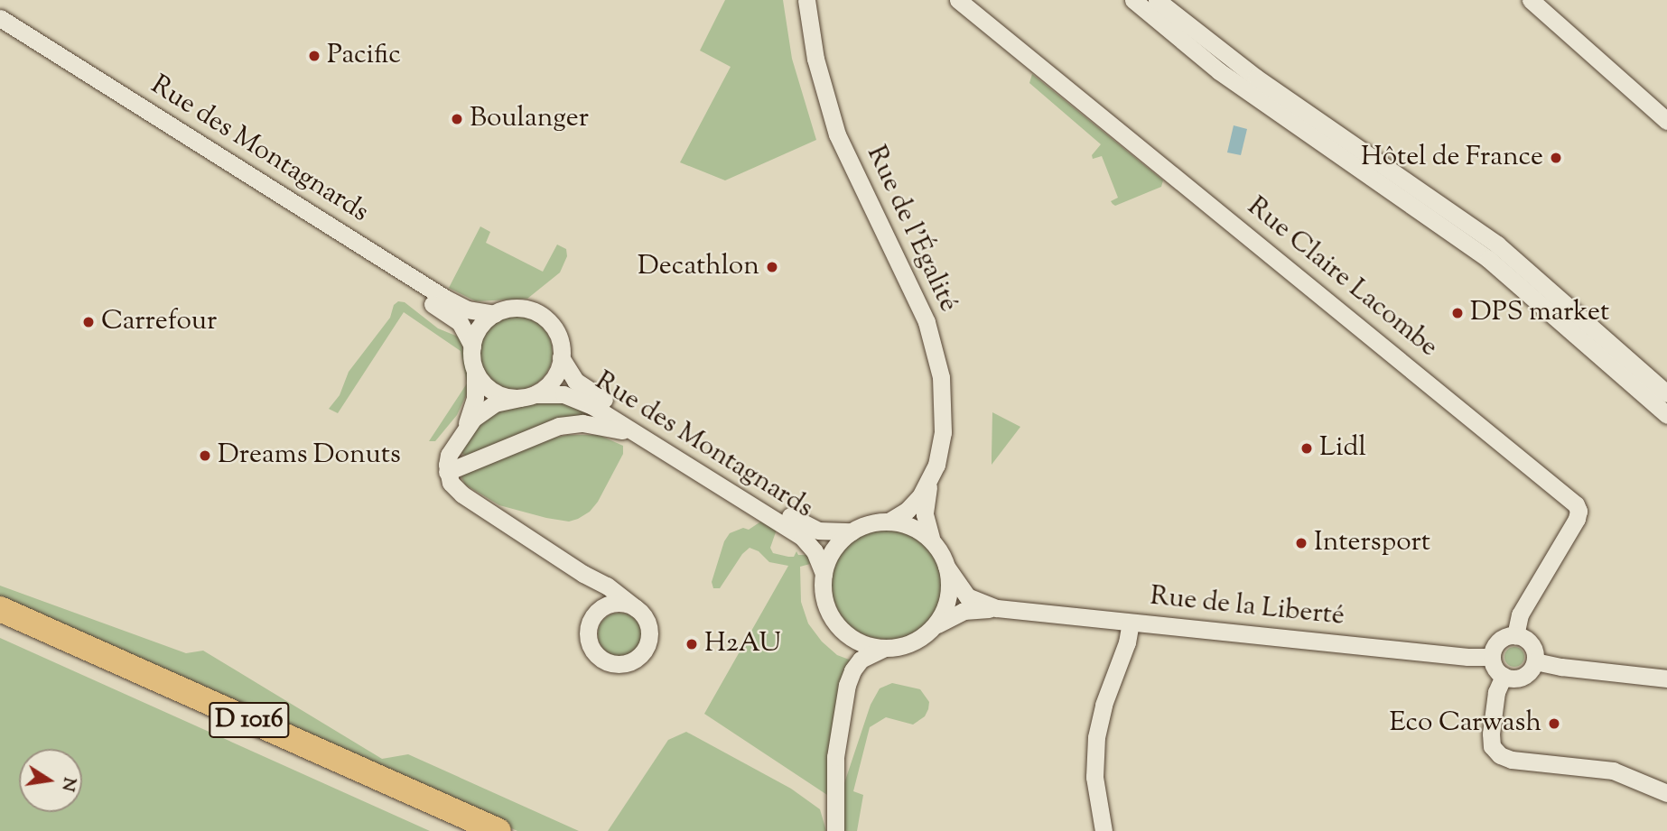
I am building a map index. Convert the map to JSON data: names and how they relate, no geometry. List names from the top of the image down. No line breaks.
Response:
{"streets":{"highway":["D 1016"],"street":["Rue des Montagnards","Rue de l'Égalité","Rue Claire Lacombe","Rue de la Liberté"]},"crossings":[["Rue des Montagnards","Rue de l'Égalité"],["Rue des Montagnards","Rue de la Liberté"],["Rue de l'Égalité","Rue de la Liberté"],["Rue Claire Lacombe","Rue de la Liberté"]],"places":["Pacific","Boulanger","Hôtel de France","Decathlon","DPS market","Carrefour","Lidl","Dreams Donuts","Intersport","H2AU","Eco Carwash"],"north":"right"}
